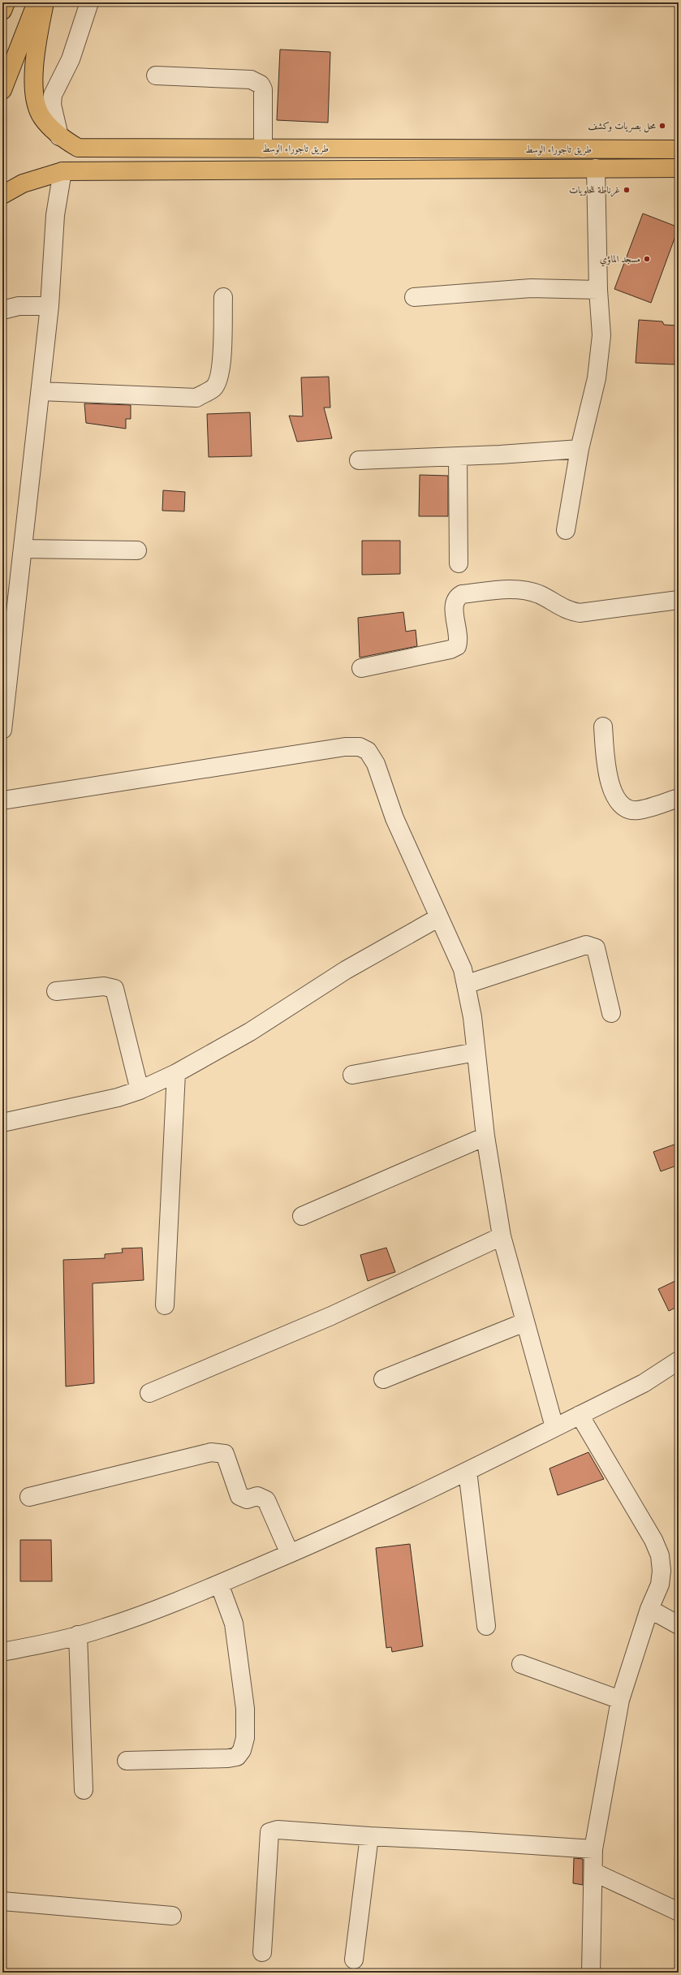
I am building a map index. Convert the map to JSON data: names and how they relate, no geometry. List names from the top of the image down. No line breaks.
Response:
{"streets":{"main road":["طريق تاجوراء الوسط"]},"places":["محل بصريات وكشف","غرناطة للحلويات","مسجد الماؤي"]}
